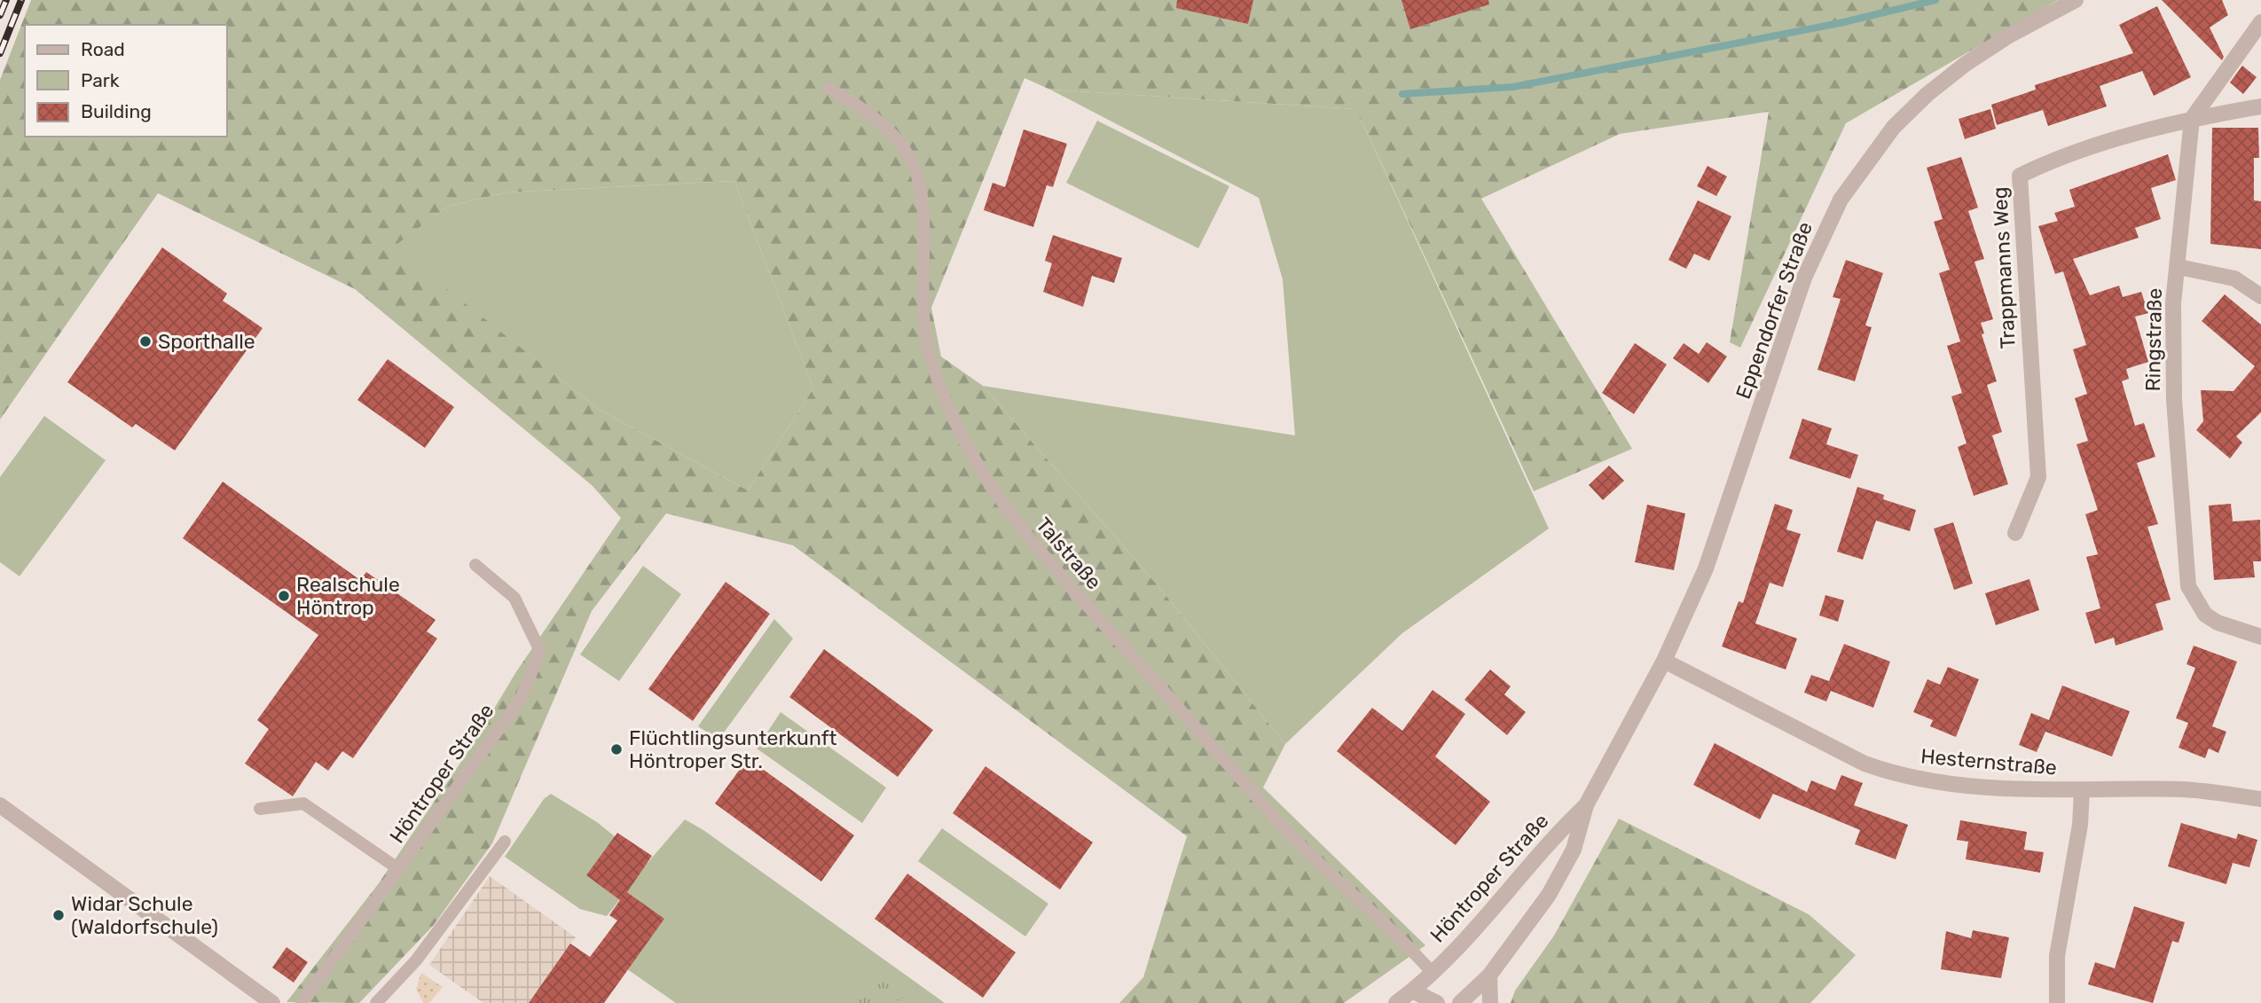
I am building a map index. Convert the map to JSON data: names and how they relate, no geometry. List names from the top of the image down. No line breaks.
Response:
{"streets":{"street":["Trappmanns Weg","Eppendorfer Straße","Ringstraße","Hesternstraße","Höntroper Straße"],"lane":["Talstraße"]},"crossings":[["Trappmanns Weg","Ringstraße"],["Eppendorfer Straße","Hesternstraße"],["Eppendorfer Straße","Höntroper Straße"],["Talstraße","Höntroper Straße"],["Hesternstraße","Höntroper Straße"]],"places":["Sporthalle","Realschule Höntrop","Flüchtlingsunterkunft Höntroper Str.","Widar Schule (Waldorfschule)"],"legend":["Road","Park","Building"]}
